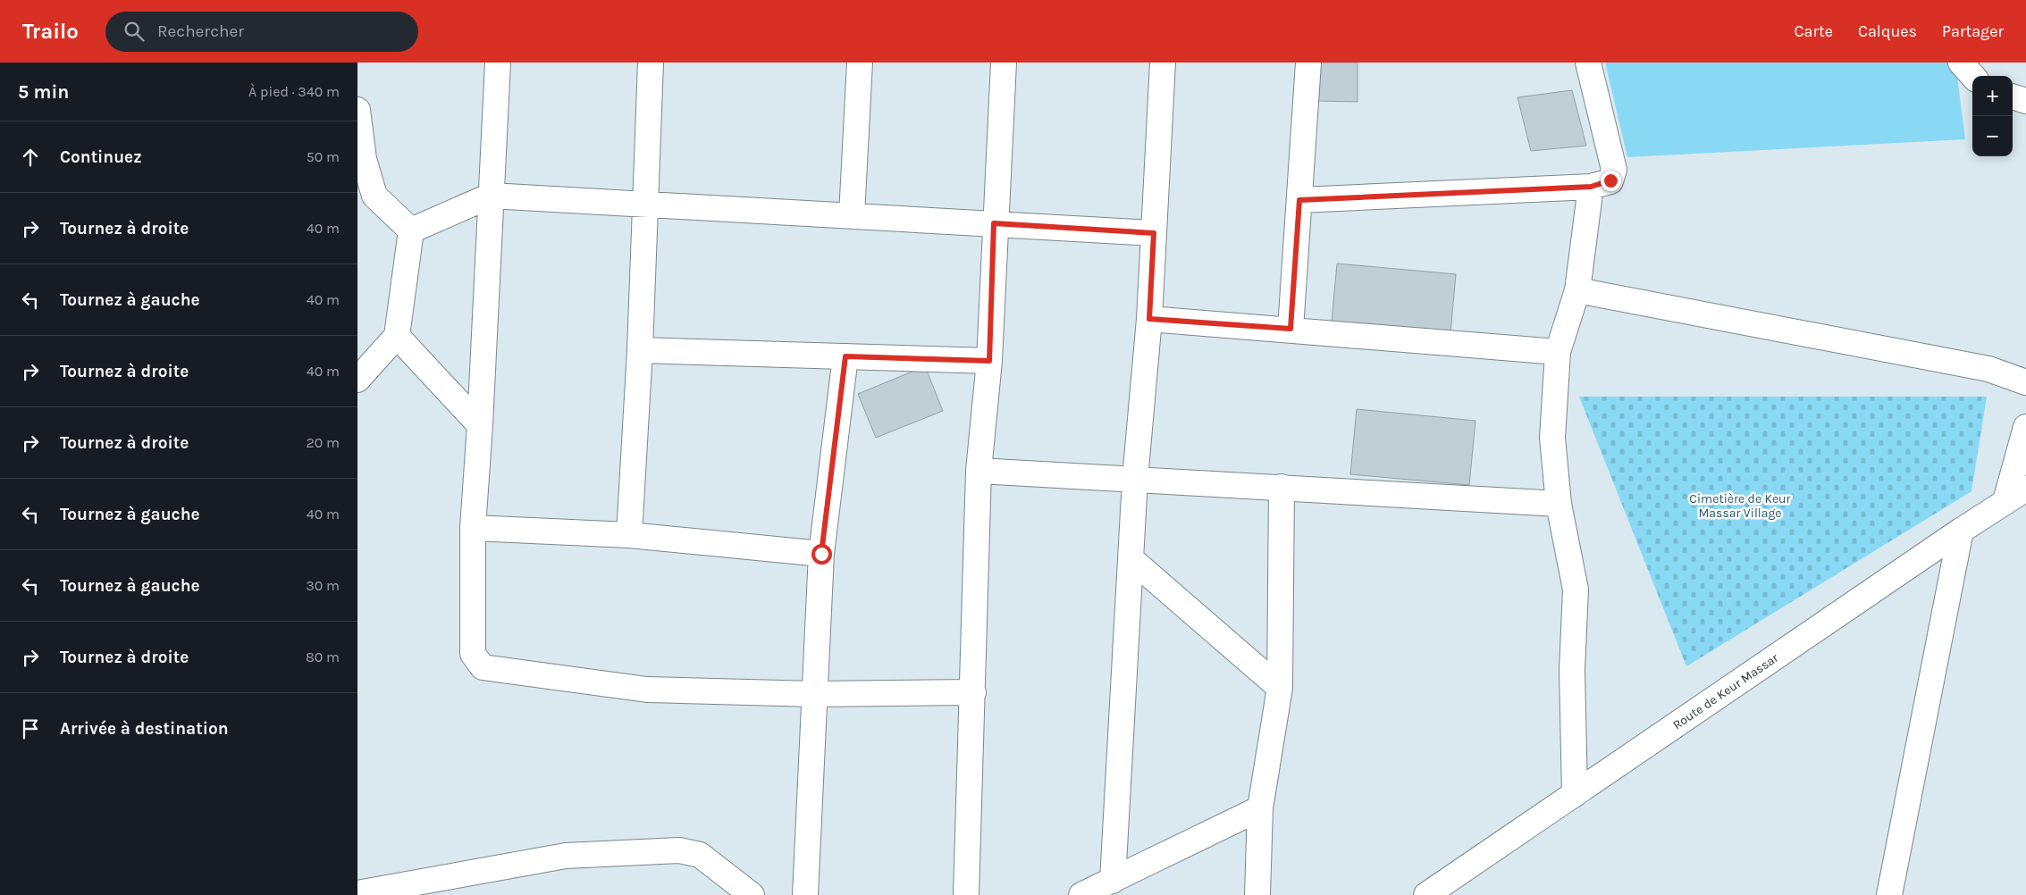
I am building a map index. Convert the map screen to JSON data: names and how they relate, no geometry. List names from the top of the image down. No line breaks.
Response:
{"streets":{"street":["Route de Keur Massar"]},"parks":["Cimetière de Keur Massar Village"],"page":{"header":"Trailo","search":"Rechercher","nav":["Carte","Calques","Partager"],"heading":["5 min","À pied · 340 m"],"map_buttons":["+","−"],"list":[["Continuez","50 m"],["Tournez à droite","40 m"],["Tournez à gauche","40 m"],["Tournez à droite","40 m"],["Tournez à droite","20 m"],["Tournez à gauche","40 m"],["Tournez à gauche","30 m"],["Tournez à droite","80 m"],"Arrivée à destination"]}}
